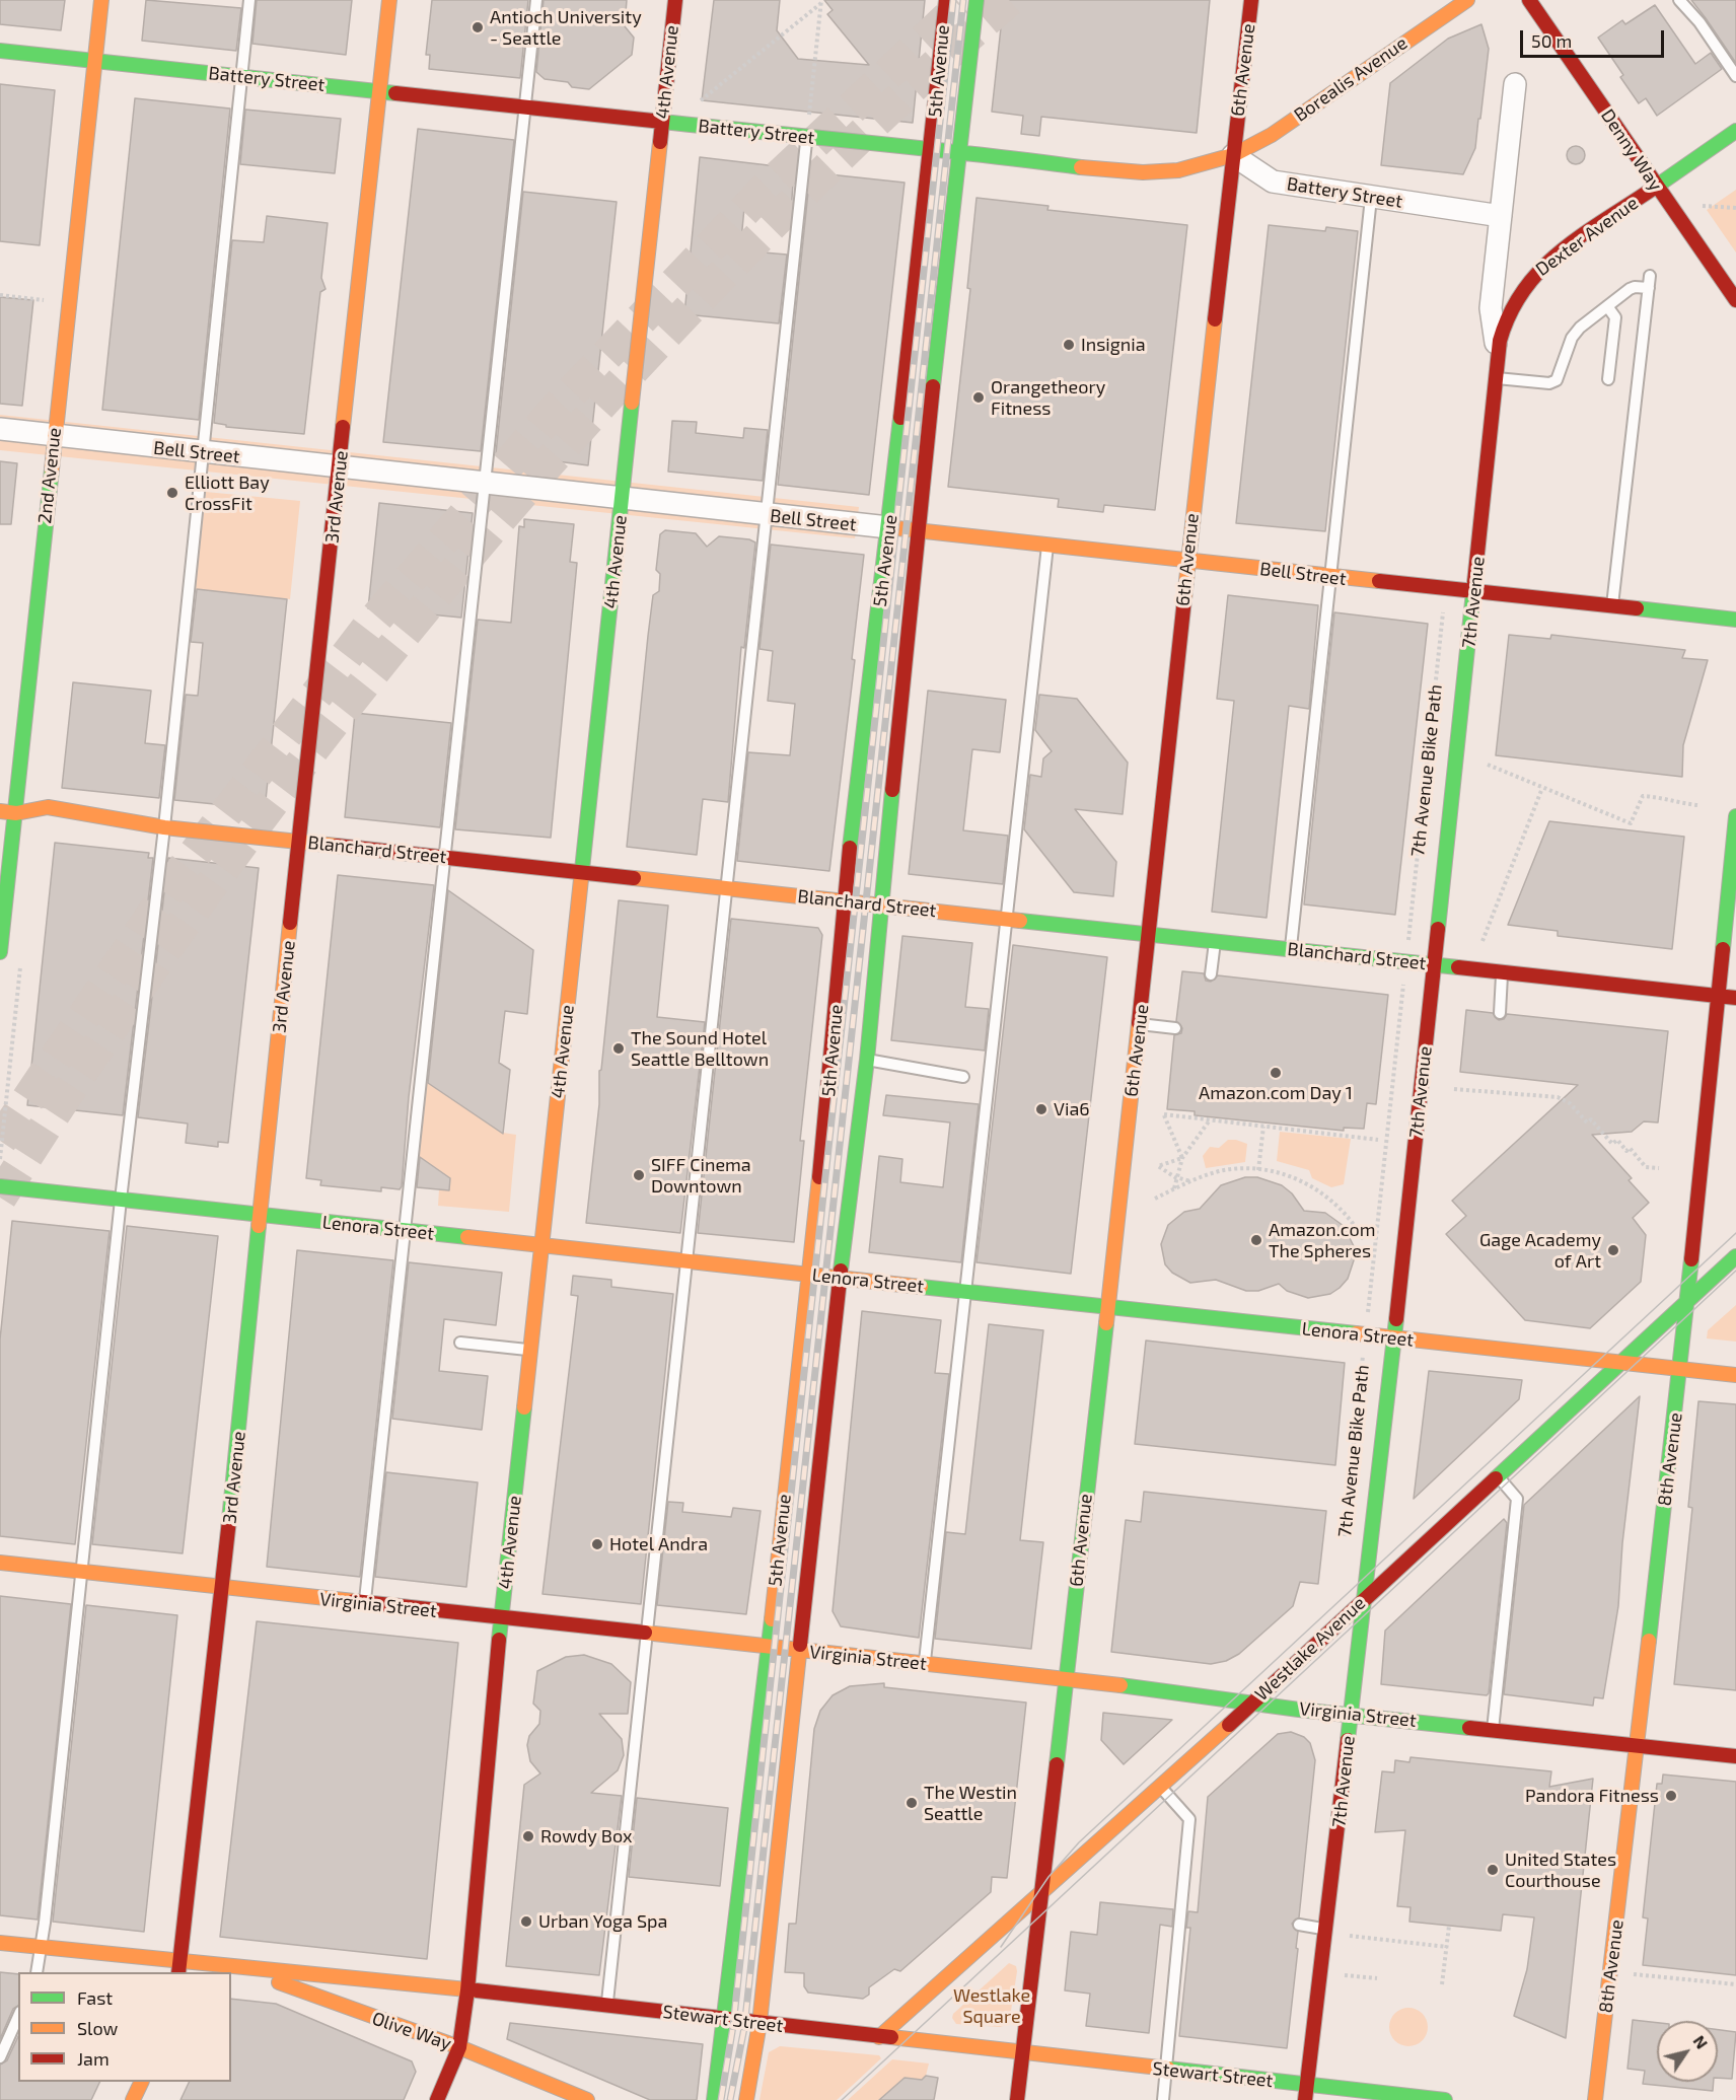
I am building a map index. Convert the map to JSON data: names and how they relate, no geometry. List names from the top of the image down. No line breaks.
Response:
{"streets":{"main road":["6th Avenue","5th Avenue","4th Avenue","Battery Street","Borealis Avenue","Denny Way","Dexter Avenue","Bell Street","2nd Avenue","3rd Avenue","7th Avenue","Blanchard Street","Lenora Street","8th Avenue","Virginia Street","Westlake Avenue","Stewart Street","Olive Way"],"path":["7th Avenue Bike Path"]},"crossings":[["6th Avenue","Battery Street"],["6th Avenue","Borealis Avenue"],["6th Avenue","Bell Street"],["6th Avenue","Blanchard Street"],["6th Avenue","Lenora Street"],["6th Avenue","Virginia Street"],["6th Avenue","Westlake Avenue"],["6th Avenue","Stewart Street"],["5th Avenue","Battery Street"],["5th Avenue","Bell Street"],["5th Avenue","Blanchard Street"],["5th Avenue","Lenora Street"],["5th Avenue","Virginia Street"],["5th Avenue","Stewart Street"],["4th Avenue","Battery Street"],["4th Avenue","Bell Street"],["4th Avenue","Blanchard Street"],["4th Avenue","Lenora Street"],["4th Avenue","Virginia Street"],["4th Avenue","Stewart Street"],["4th Avenue","Olive Way"],["Battery Street","Borealis Avenue"],["Battery Street","2nd Avenue"],["Battery Street","3rd Avenue"],["Battery Street","7th Avenue"],["Denny Way","Dexter Avenue"],["Dexter Avenue","7th Avenue"],["Bell Street","2nd Avenue"],["Bell Street","3rd Avenue"],["Bell Street","7th Avenue"],["2nd Avenue","Blanchard Street"],["3rd Avenue","Blanchard Street"],["3rd Avenue","Lenora Street"],["3rd Avenue","Virginia Street"],["3rd Avenue","Stewart Street"],["7th Avenue","Blanchard Street"],["7th Avenue","Lenora Street"],["7th Avenue","Virginia Street"],["7th Avenue","Westlake Avenue"],["7th Avenue","Stewart Street"],["Blanchard Street","8th Avenue"],["Lenora Street","8th Avenue"],["Lenora Street","Westlake Avenue"],["8th Avenue","Virginia Street"],["8th Avenue","Westlake Avenue"],["Virginia Street","Westlake Avenue"],["Westlake Avenue","Stewart Street"],["Stewart Street","Olive Way"]],"parks":["Westlake Square"],"places":["Antioch University - Seattle","Insignia","Orangetheory Fitness","Elliott Bay CrossFit","The Sound Hotel Seattle Belltown","Amazon.com Day 1","Via6","SIFF Cinema Downtown","Amazon.com The Spheres","Gage Academy of Art","Hotel Andra","Pandora Fitness","The Westin Seattle","Rowdy Box","United States Courthouse","Urban Yoga Spa"],"legend":["Fast","Slow","Jam"],"scale_bar":"50 m","north":"top right"}
